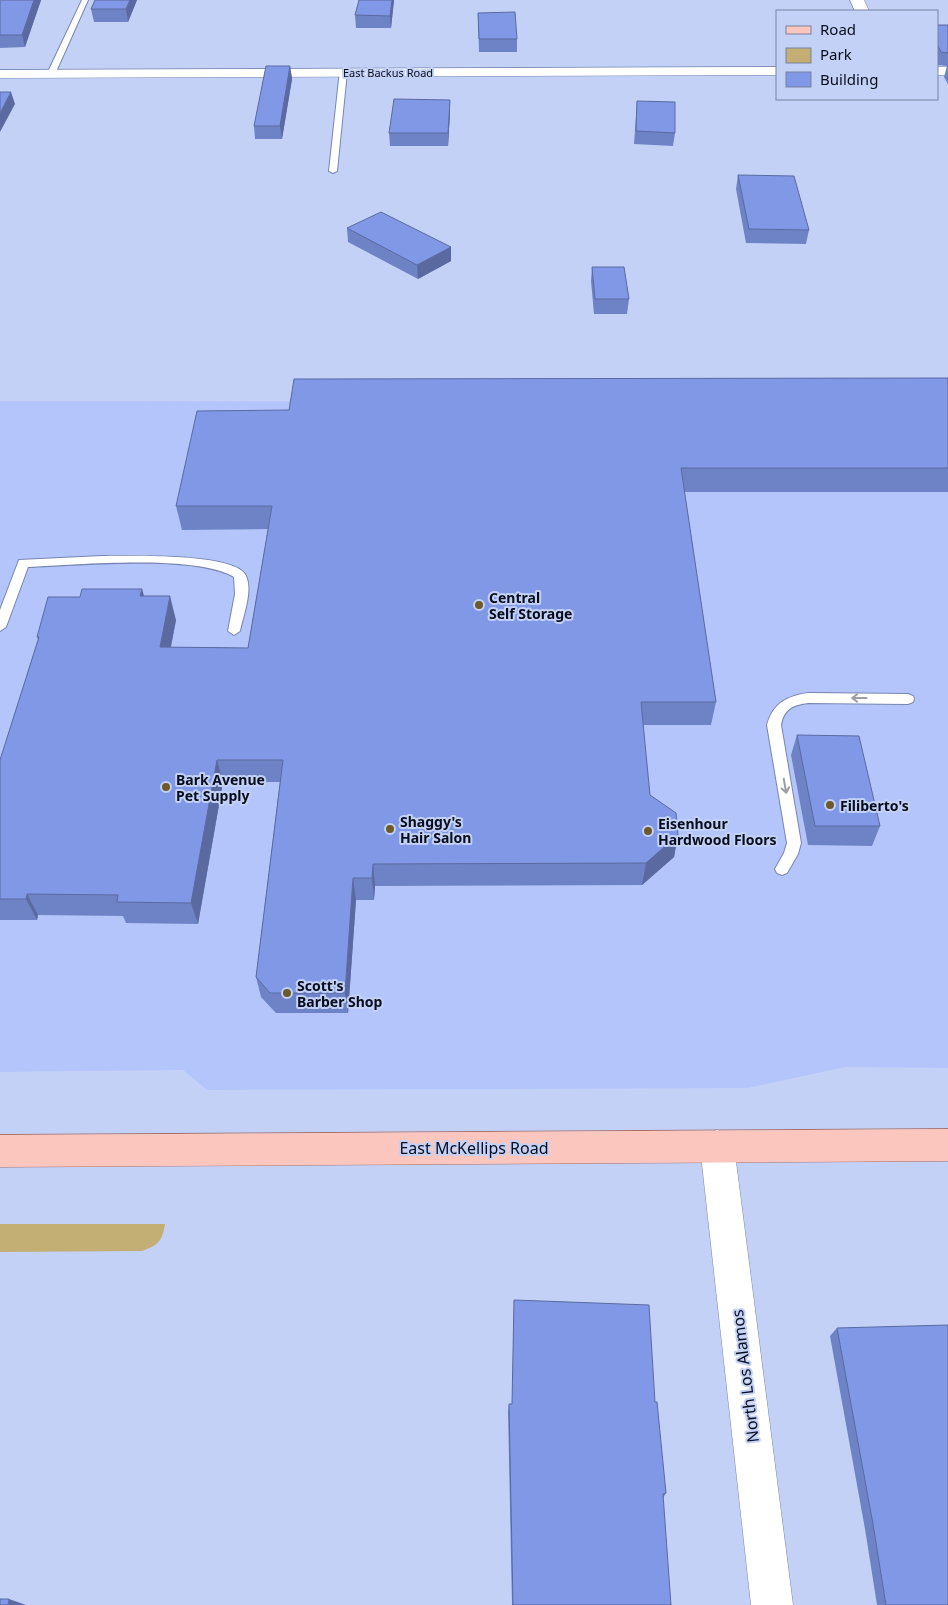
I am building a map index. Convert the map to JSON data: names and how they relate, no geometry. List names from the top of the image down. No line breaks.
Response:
{"streets":{"main road":["East McKellips Road"],"street":["East Backus Road","North Los Alamos"]},"crossings":[["East McKellips Road","North Los Alamos"]],"places":["Central Self Storage","Bark Avenue Pet Supply","Filiberto's","Shaggy's Hair Salon","Eisenhour Hardwood Floors","Scott's Barber Shop"],"legend":["Road","Park","Building"]}
